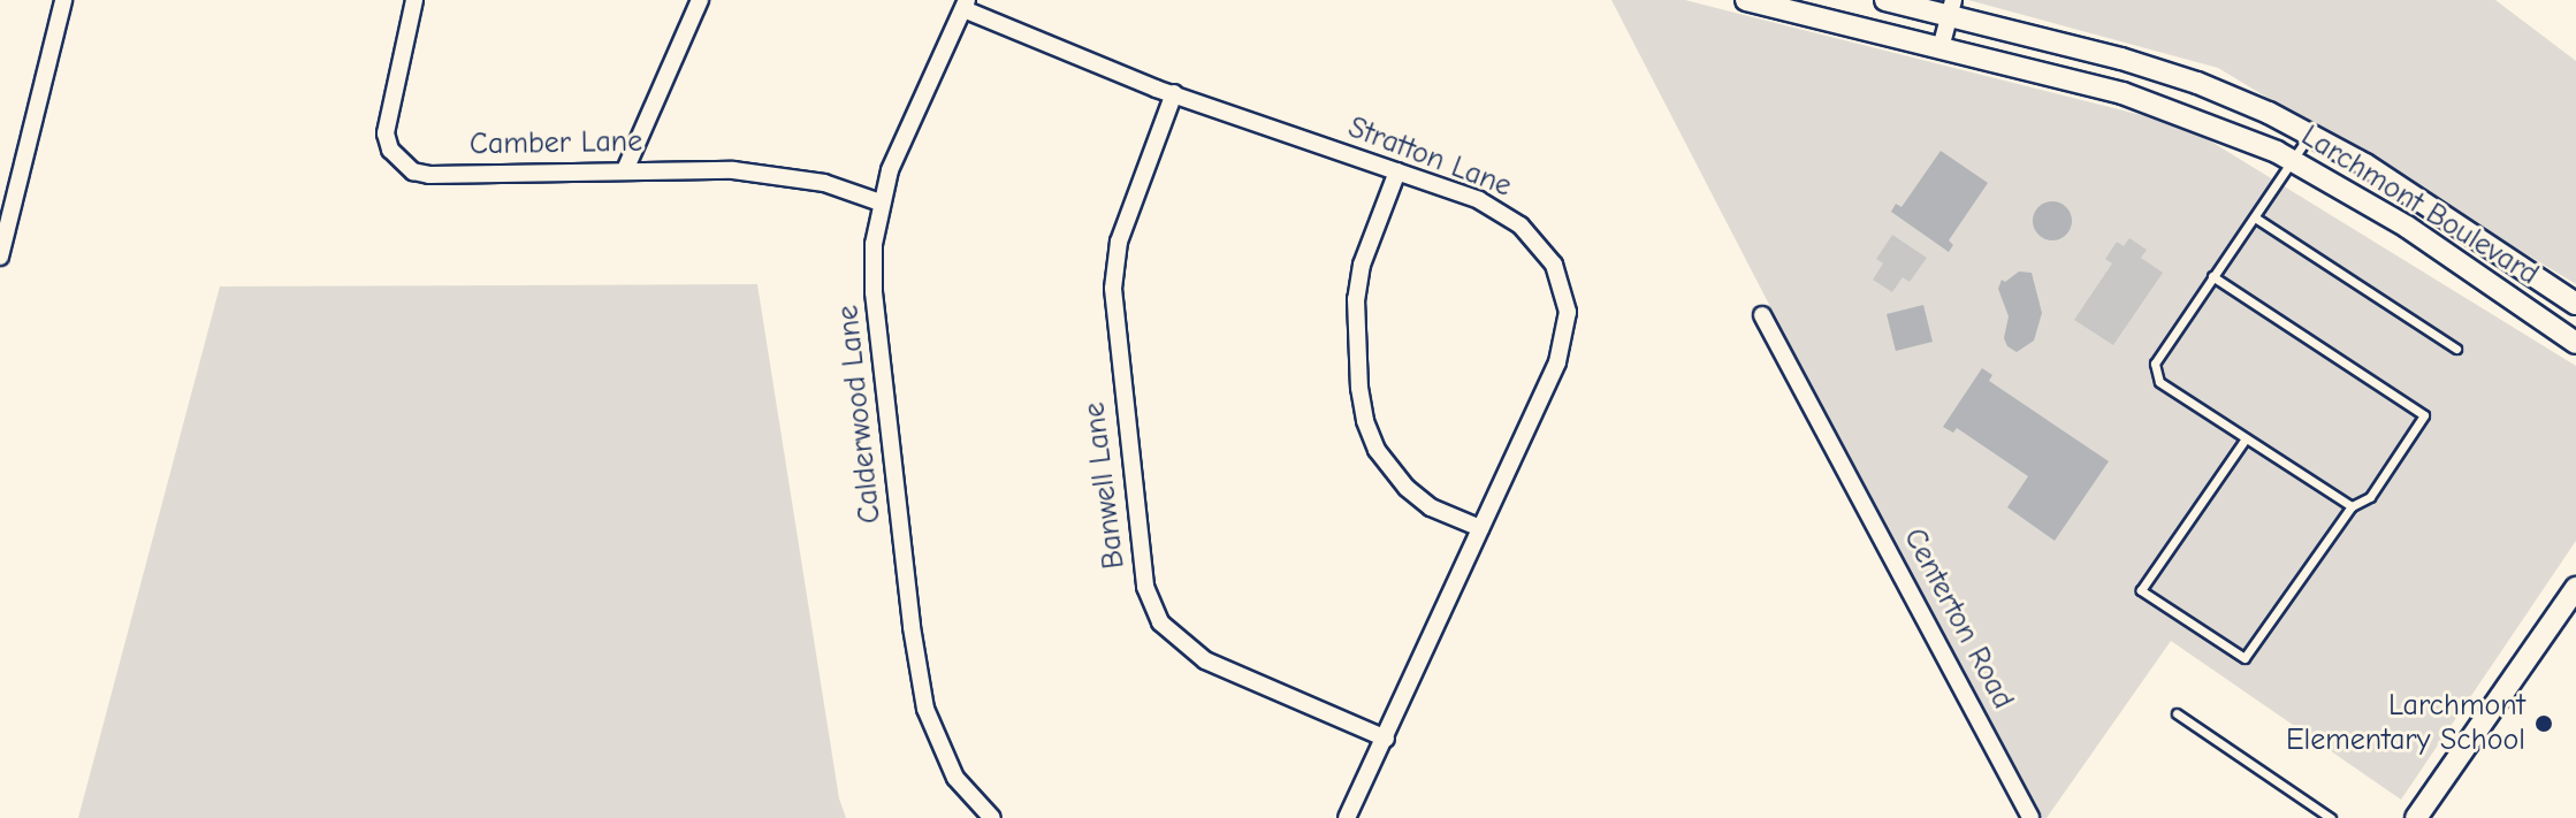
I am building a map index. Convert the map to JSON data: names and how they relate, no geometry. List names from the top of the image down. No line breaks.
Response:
{"streets":{"street":["Camber Lane","Stratton Lane","Larchmont Boulevard","Calderwood Lane","Banwell Lane","Centerton Road"]},"crossings":[["Camber Lane","Calderwood Lane"],["Stratton Lane","Calderwood Lane"],["Stratton Lane","Banwell Lane"]],"places":["Larchmont Elementary School"]}
